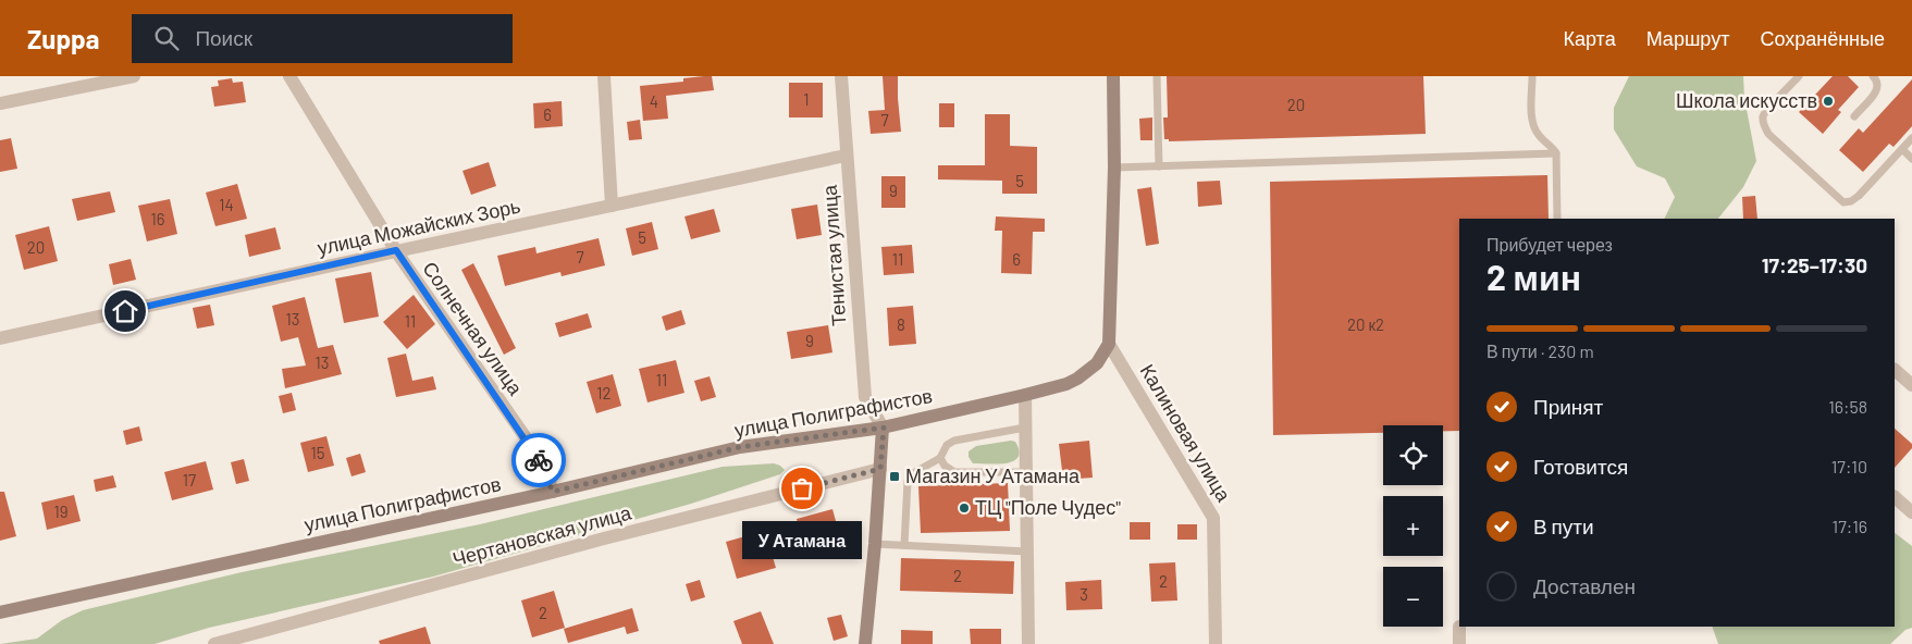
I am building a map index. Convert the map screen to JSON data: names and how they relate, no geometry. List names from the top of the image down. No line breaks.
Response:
{"streets":{"street":["улица Можайских Зорь","Тенистая улица","Солнечная улица","улица Полиграфистов","Калиновая улица","Чертановская улица"]},"crossings":[["улица Можайских Зорь","Тенистая улица"],["улица Можайских Зорь","Солнечная улица"],["Тенистая улица","улица Полиграфистов"],["Солнечная улица","улица Полиграфистов"],["улица Полиграфистов","Калиновая улица"]],"places":{"other":["Школа искусств","У Атамана","ТЦ \"Поле Чудес\""],"transit":["Магазин У Атамана"]},"house_numbers":["1","4","20","6","7","5","9","14","16","5","20","7","11","6","13","11","8","20 к2","9","13","11","12","15","17","19","2","2","3","2"],"page":{"header":"Zuppa","search":"Поиск","nav":["Карта","Маршрут","Сохранённые"],"heading":["2 мин","Прибудет через","17:25–17:30"],"bar":"В пути · 230 m","list":[["Принят","16:58"],["Готовится","17:10"],["В пути","17:16"],"Доставлен"],"map_buttons":["+","−"],"bubble":"У Атамана"}}
